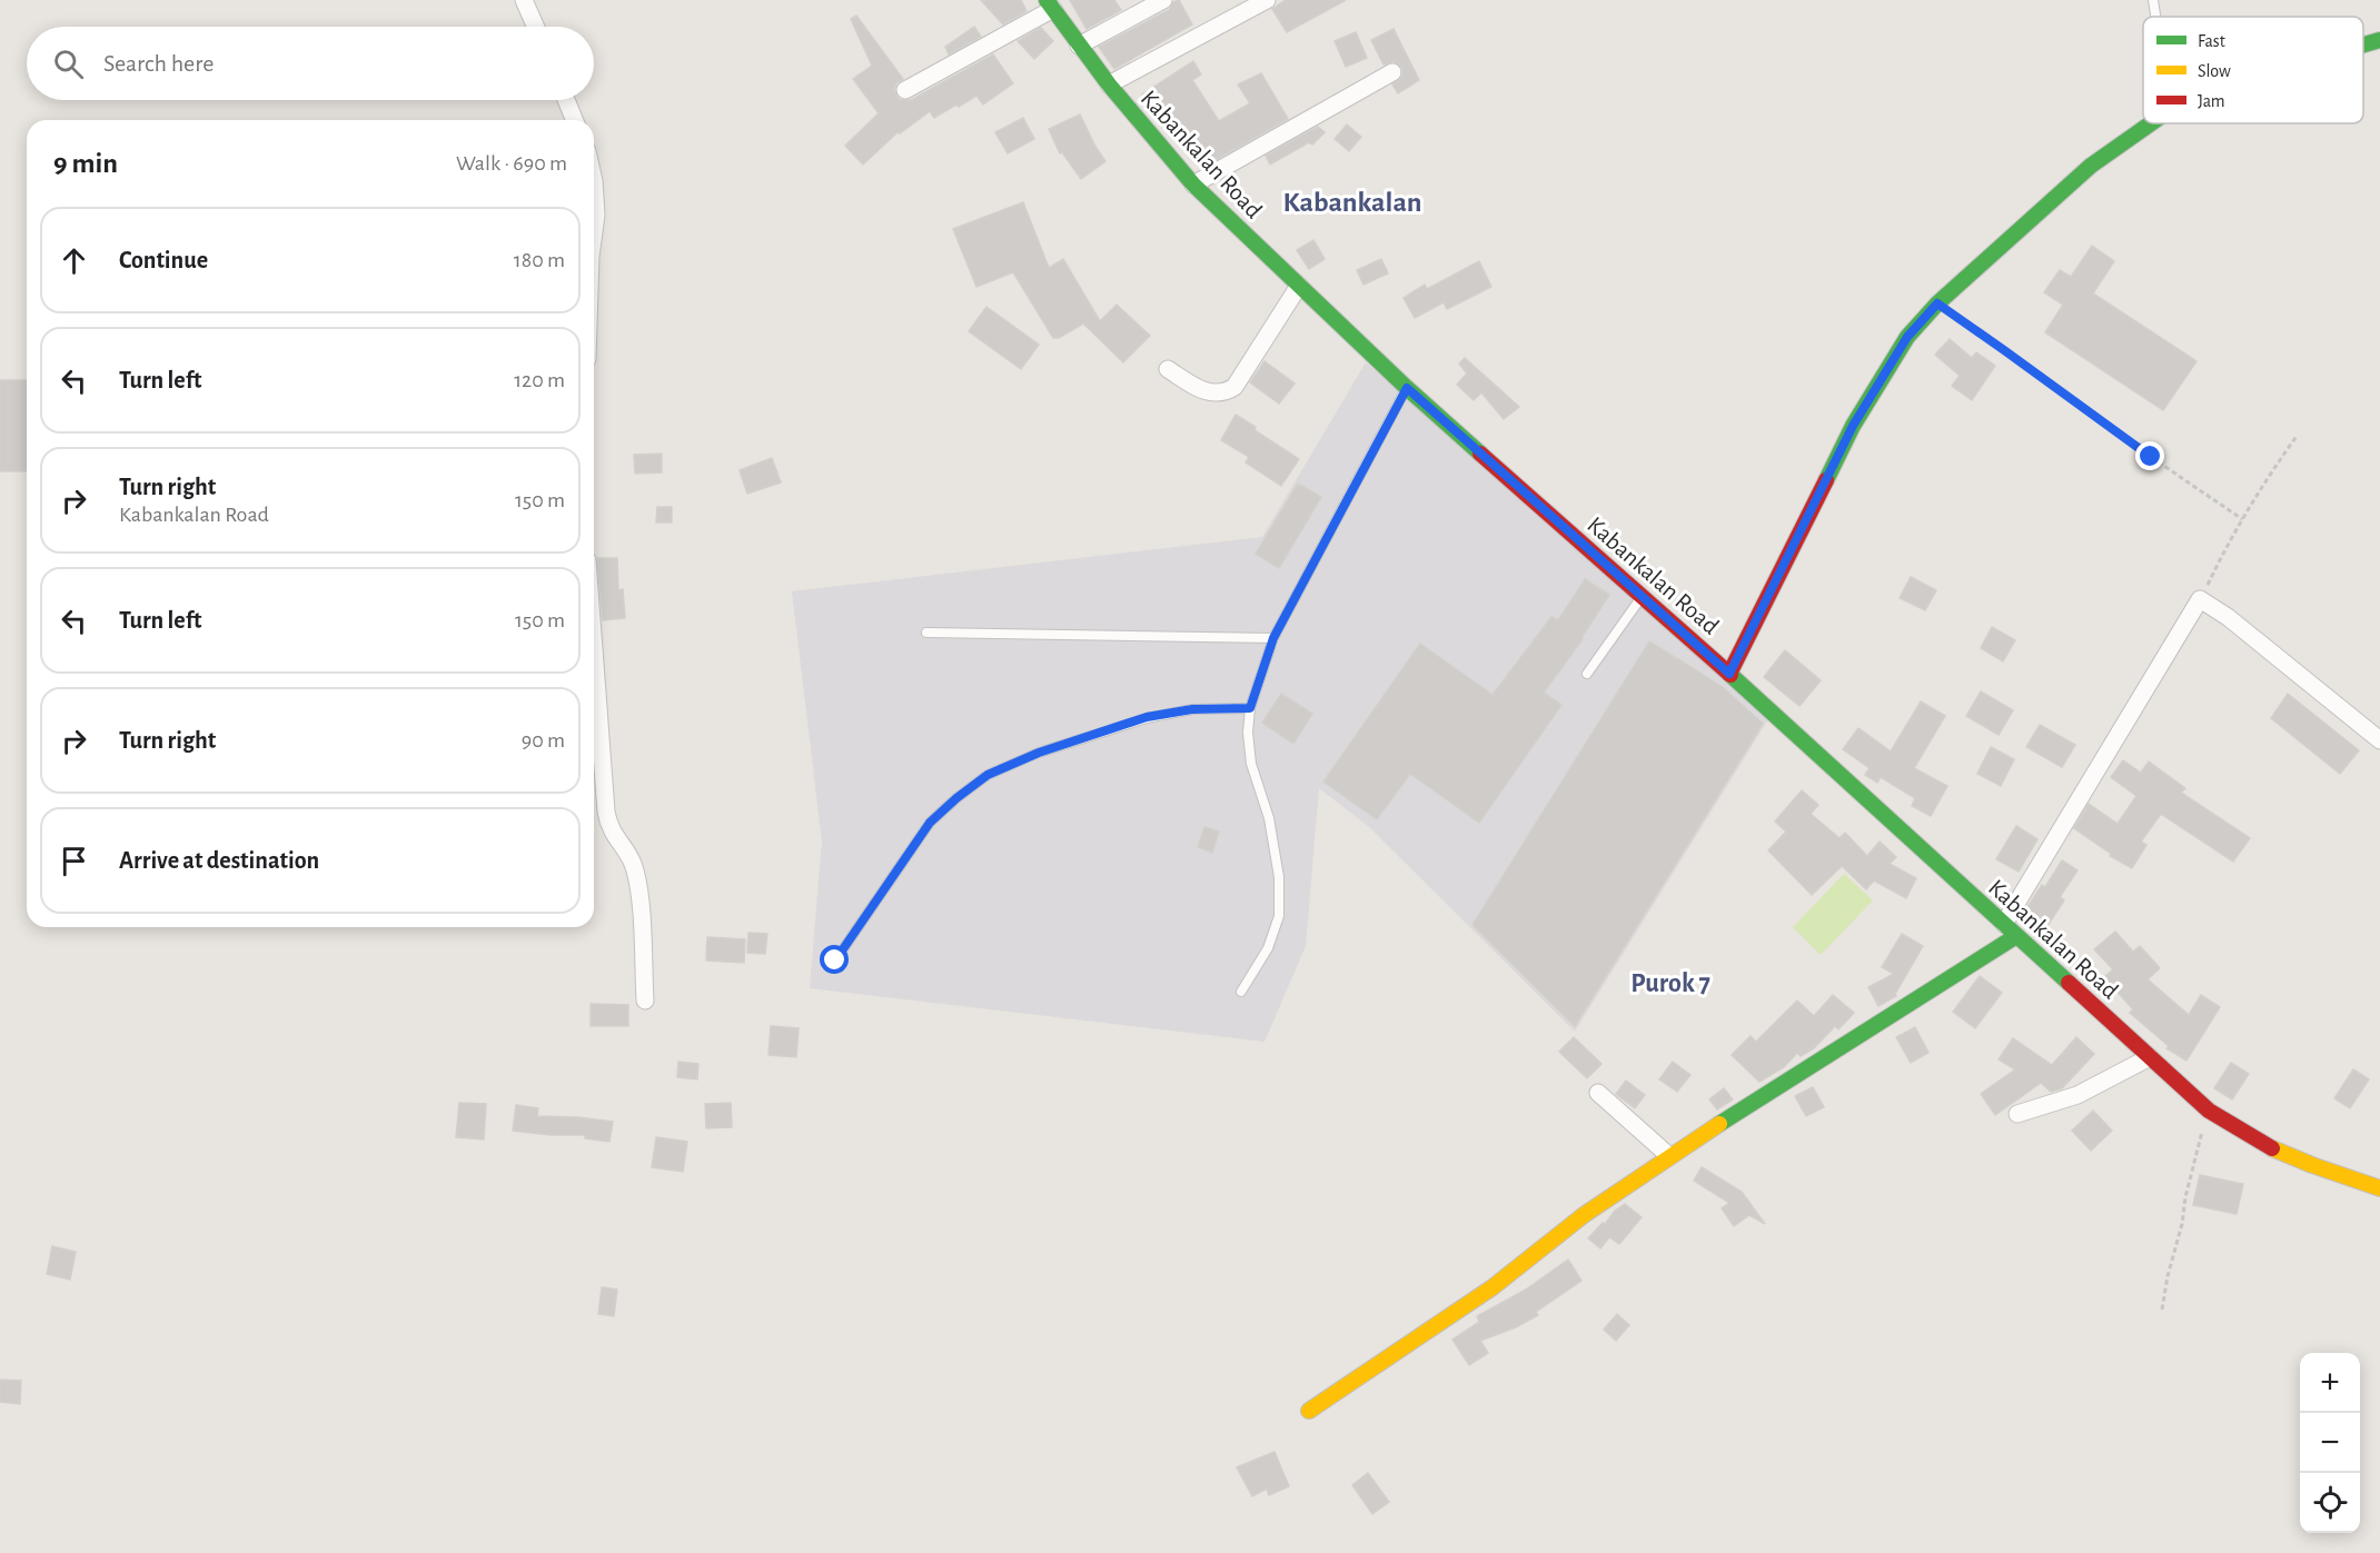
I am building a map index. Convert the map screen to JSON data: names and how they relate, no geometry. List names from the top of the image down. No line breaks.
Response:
{"streets":{"street":["Kabankalan Road"]},"districts":["Kabankalan","Purok 7"],"legend":["Fast","Slow","Jam"],"page":{"search":"Search here","heading":["9 min","Walk · 690 m"],"list":[["Continue","180 m"],["Turn left","120 m"],["Turn right","Kabankalan Road","150 m"],["Turn left","150 m"],["Turn right","90 m"],"Arrive at destination"],"map_buttons":["+","−"]}}
